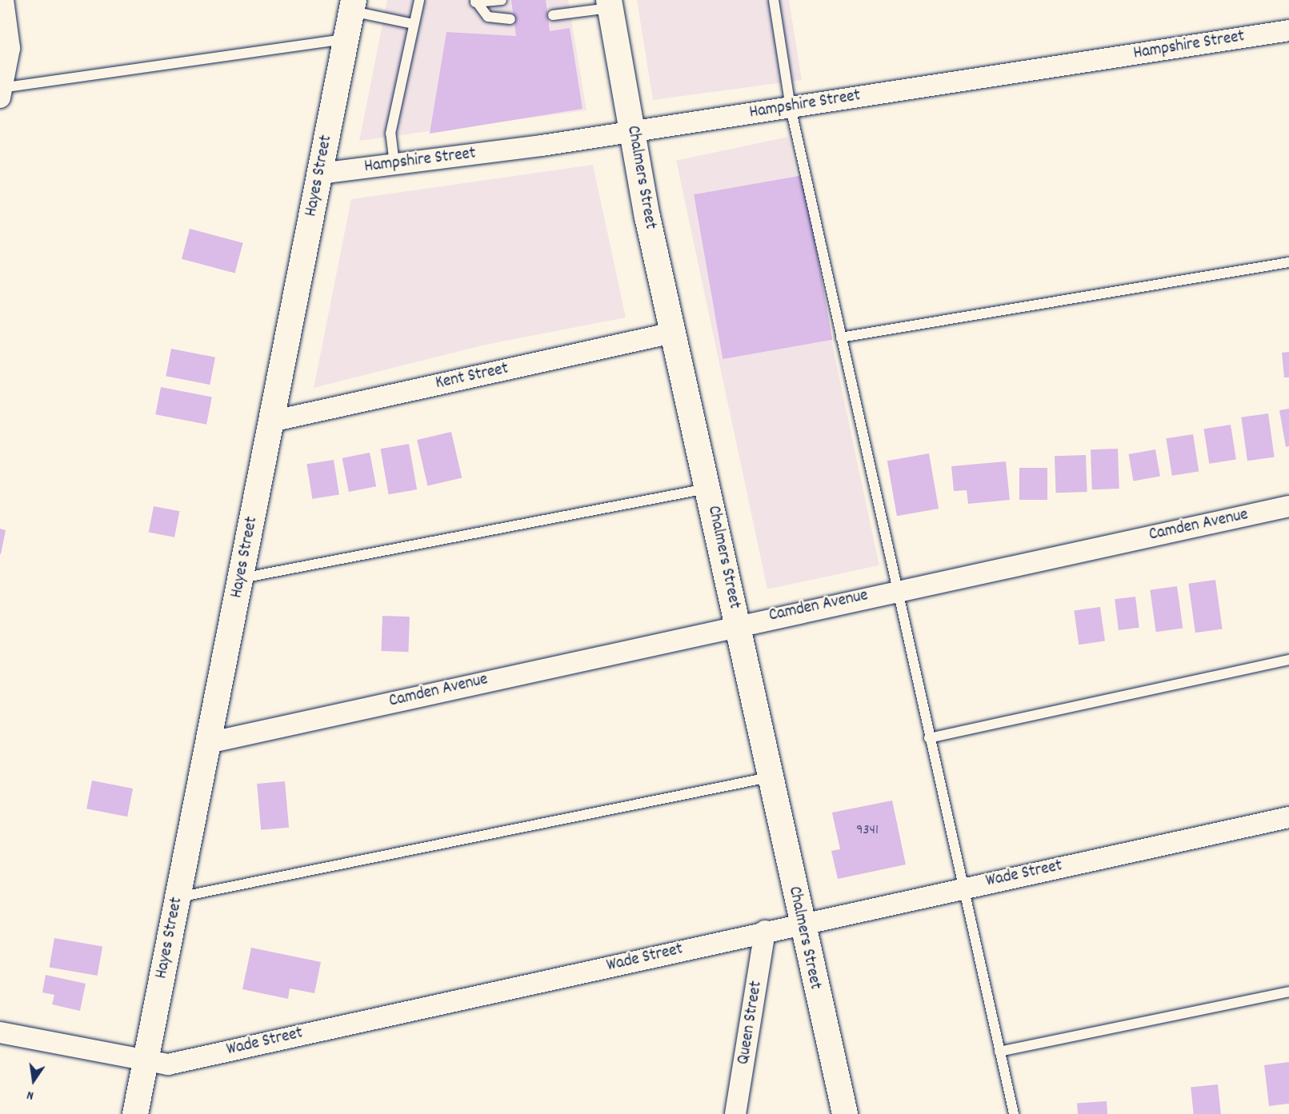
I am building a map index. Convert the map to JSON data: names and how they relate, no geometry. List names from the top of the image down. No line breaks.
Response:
{"streets":{"street":["Hampshire Street","Hayes Street","Chalmers Street","Kent Street","Camden Avenue","Wade Street","Queen Street"]},"crossings":[["Hampshire Street","Hayes Street"],["Hampshire Street","Chalmers Street"],["Hayes Street","Kent Street"],["Hayes Street","Camden Avenue"],["Hayes Street","Wade Street"],["Chalmers Street","Kent Street"],["Chalmers Street","Camden Avenue"],["Chalmers Street","Wade Street"],["Wade Street","Queen Street"]],"house_numbers":["9341"],"north":"bottom"}
